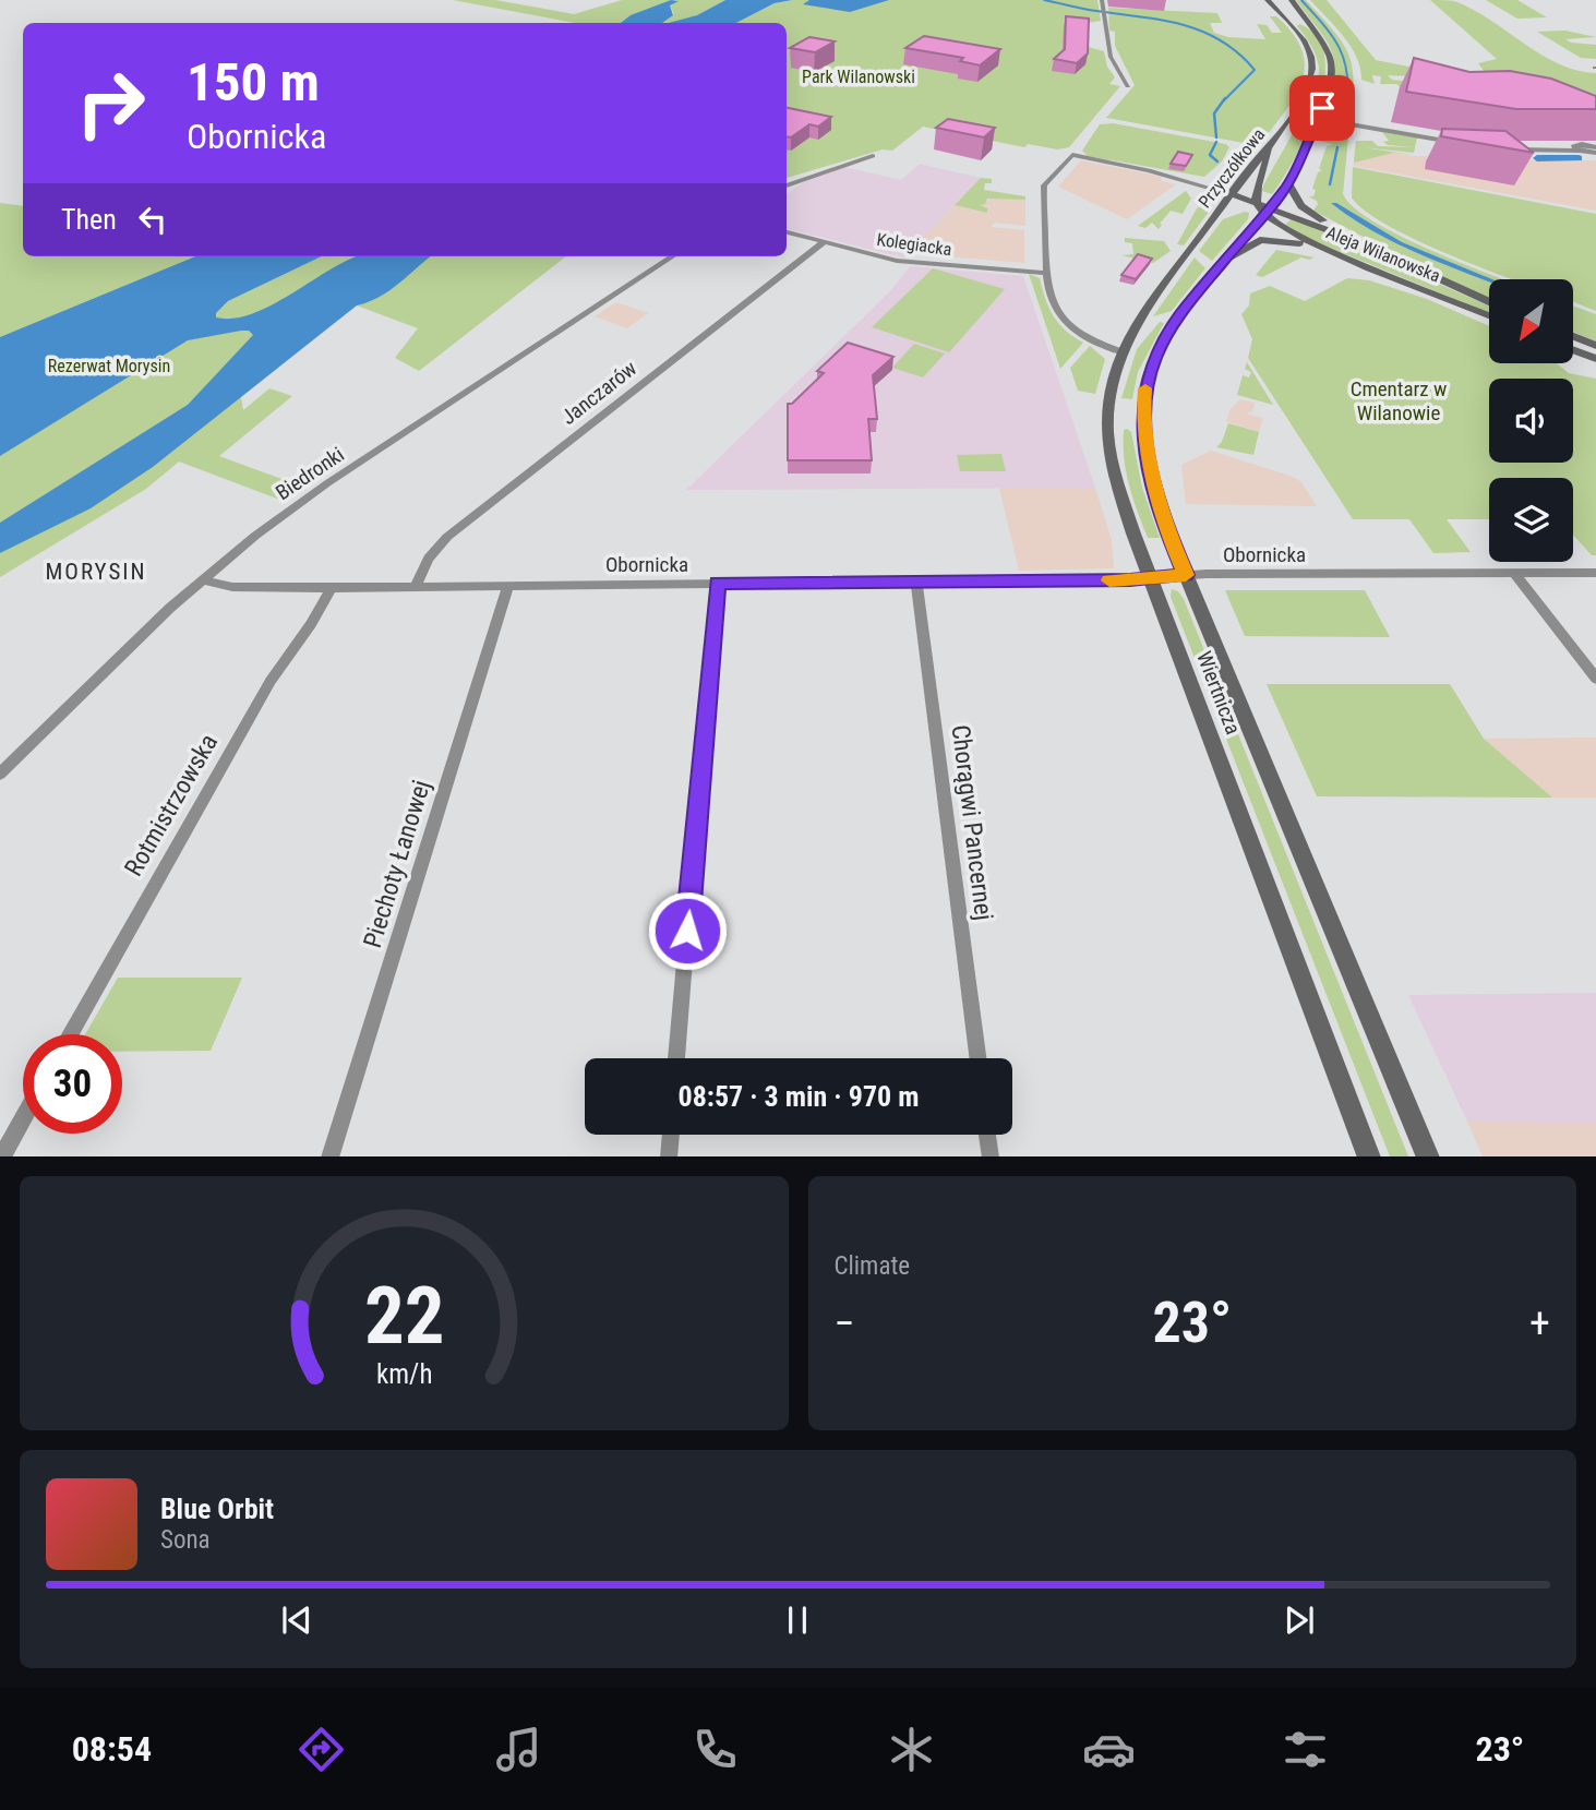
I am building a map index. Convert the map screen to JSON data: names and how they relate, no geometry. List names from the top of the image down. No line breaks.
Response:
{"streets":{"main road":["Przyczółkowa","Aleja Wilanowska","Wiertnicza"],"street":["Kolegiacka","Janczarów","Biedronki","Obornicka","Rotmistrzowska","Chorągwi Pancernej","Piechoty Łanowej"]},"crossings":[["Przyczółkowa","Wiertnicza"],["Kolegiacka","Janczarów"],["Janczarów","Obornicka"],["Biedronki","Obornicka"],["Obornicka","Wiertnicza"],["Obornicka","Rotmistrzowska"],["Obornicka","Chorągwi Pancernej"],["Obornicka","Piechoty Łanowej"]],"districts":["MORYSIN"],"parks":["Park Wilanowski","Rezerwat Morysin","Cmentarz w Wilanowie"],"north":"bottom left","page":{"turn":["150 m","Obornicka"],"then":"Then","limit":"30","trip":"08:57 · 3 min · 970 m","tile":"Climate","heat":["−","23°","+"],"song":["Blue Orbit","Sona"],"tabs":["08:54","23°"],"gauge":["22","km/h"]}}
